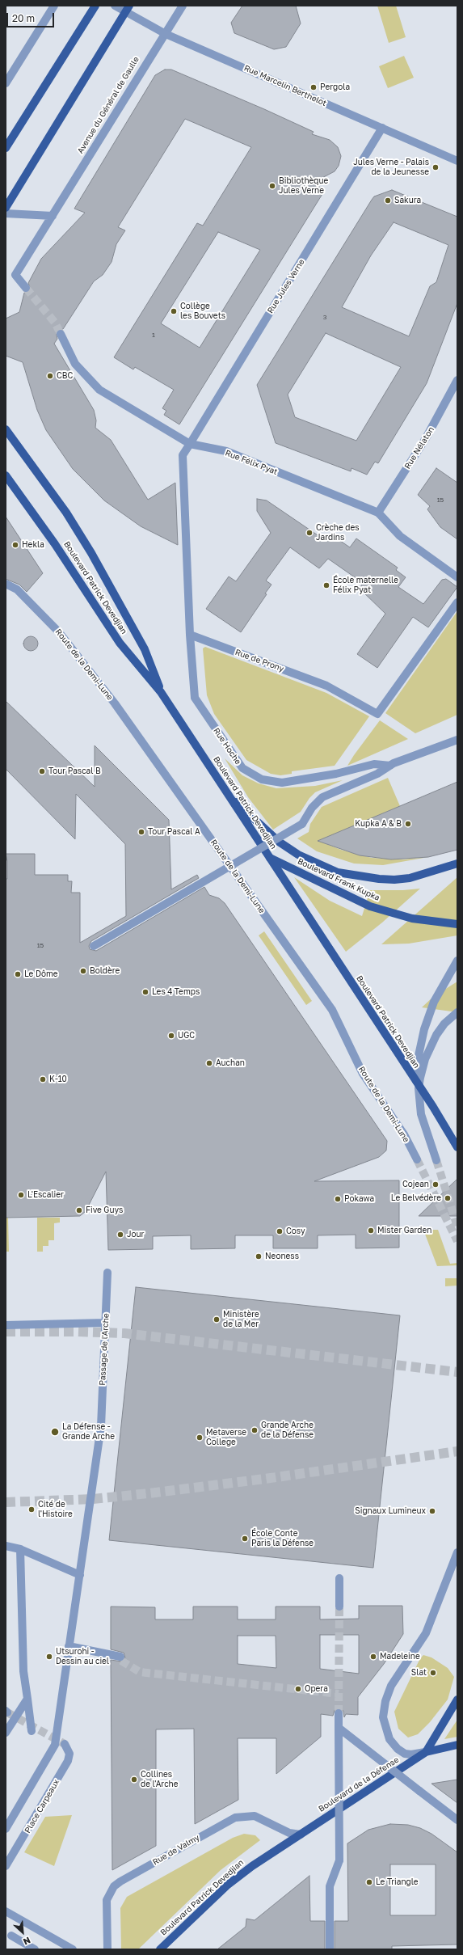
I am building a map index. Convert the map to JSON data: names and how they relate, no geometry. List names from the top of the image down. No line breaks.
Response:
{"streets":{"main road":["Boulevard Patrick Devedjian","Boulevard Frank Kupka","Boulevard de la Défense"],"street":["Rue Marcelin Berthelot","Avenue du Général de Gaulle","Rue Jules Verne","Rue Nélaton","Rue Félix Pyat","Rue de Prony","Route de la Demi-Lune","Rue Hoche","Passage de l'Arche","Place Carpeaux","Rue de Valmy"]},"crossings":[["Rue Marcelin Berthelot","Avenue du Général de Gaulle"],["Rue Marcelin Berthelot","Rue Jules Verne"],["Rue Jules Verne","Rue Félix Pyat"],["Rue Nélaton","Rue Félix Pyat"],["Boulevard Patrick Devedjian","Boulevard Frank Kupka"],["Boulevard Patrick Devedjian","Boulevard de la Défense"],["Rue de Prony","Rue Hoche"],["Boulevard de la Défense","Rue de Valmy"]],"places":["Pergola","Jules Verne - Palais de la Jeunesse","Bibliothèque Jules Verne","Sakura","Collège les Bouvets","CBC","Crèche des Jardins","Hekla","École maternelle Félix Pyat","Tour Pascal B","Kupka A & B","Tour Pascal A","Boldère","Le Dôme","Les 4 Temps","UGC","Auchan","K-10","Cojean","L'Escalier","Le Belvédère","Pokawa","Five Guys","Mister Garden","Cosy","Jour","Neoness","Ministère de la Mer","Grande Arche de la Défense","La Défense - Grande Arche","Metaverse College","Cité de l'Histoire","Signaux Lumineux","École Conte Paris la Défense","Utsurohi - Dessin au ciel","Madeleine","Slat","Opera","Collines de l'Arche","Le Triangle"],"house_numbers":["3","1","15","15"],"scale_bar":"20 m","north":"bottom right"}
